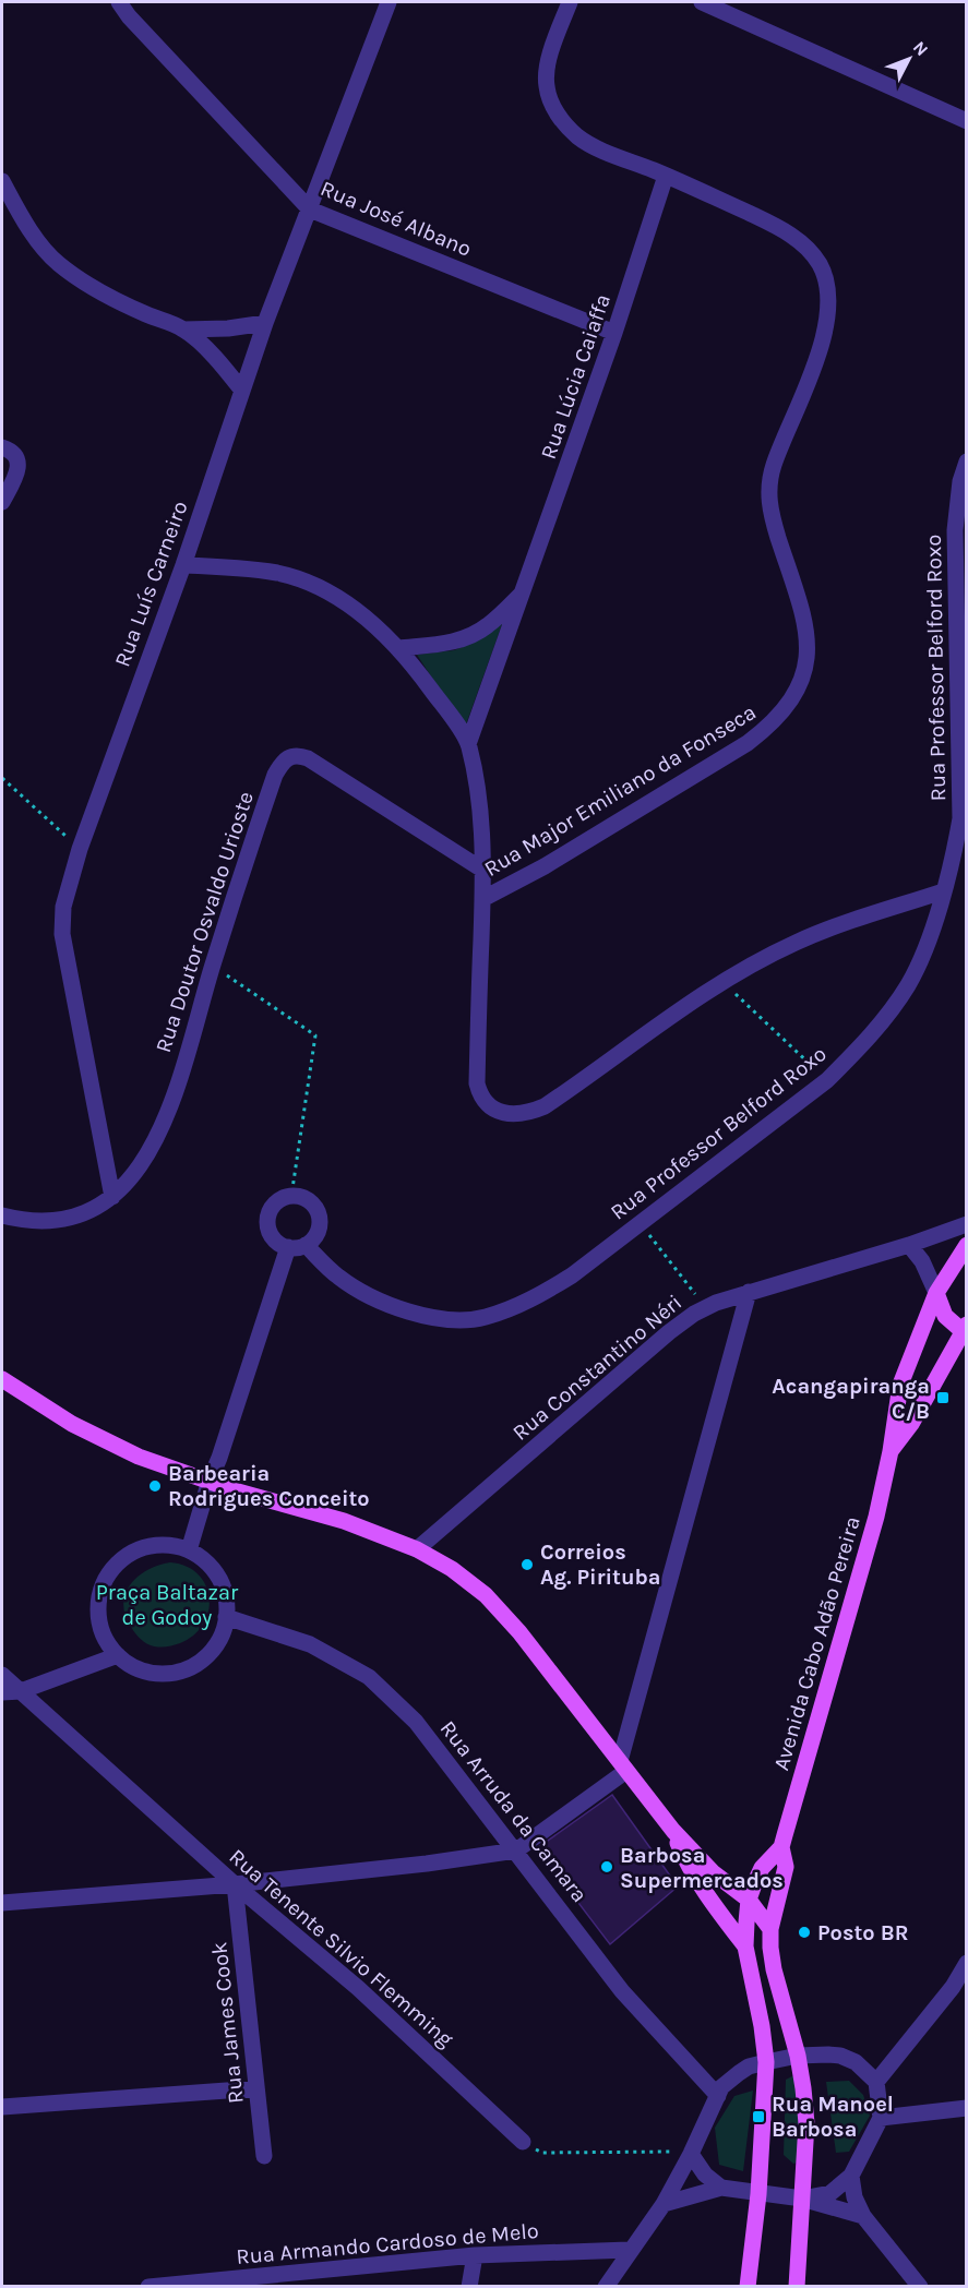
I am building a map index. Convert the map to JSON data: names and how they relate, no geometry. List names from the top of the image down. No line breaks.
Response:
{"streets":{"main road":["Avenida Cabo Adão Pereira"],"street":["Rua José Albano","Rua Lúcia Caiaffa","Rua Luís Carneiro","Rua Professor Belford Roxo","Rua Major Emiliano da Fonseca","Rua Doutor Osvaldo Urioste","Rua Constantino Néri","Rua Arruda da Camara","Rua Tenente Silvio Flemming","Rua James Cook","Rua Armando Cardoso de Melo"]},"crossings":[["Rua José Albano","Rua Lúcia Caiaffa"],["Rua José Albano","Rua Luís Carneiro"],["Rua Lúcia Caiaffa","Rua Major Emiliano da Fonseca"],["Rua Luís Carneiro","Rua Doutor Osvaldo Urioste"],["Rua Tenente Silvio Flemming","Rua James Cook"]],"parks":["Praça Baltazar de Godoy"],"places":{"transit":["Acangapiranga C/B","Rua Manoel Barbosa"],"other":["Barbearia Rodrigues Conceito","Correios Ag. Pirituba","Barbosa Supermercados","Posto BR"]},"north":"top right"}
